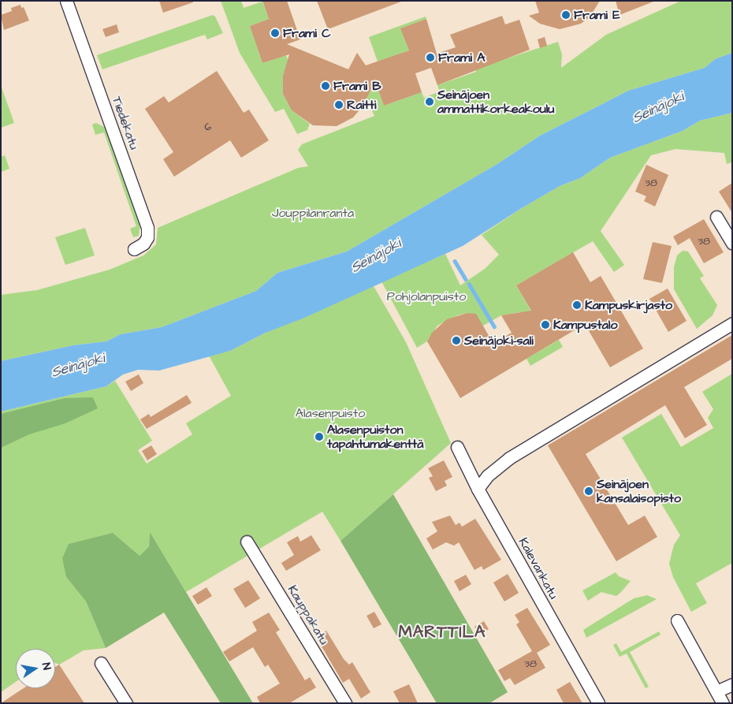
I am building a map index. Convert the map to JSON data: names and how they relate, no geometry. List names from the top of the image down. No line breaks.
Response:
{"streets":{"street":["Tiedekatu","Kalevankatu","Kauppakatu"]},"districts":["MARTTILA"],"water":["Seinäjoki"],"parks":["Jouppilanranta","Pohjolanpuisto","Alasenpuisto"],"places":["Frami E","Frami C","Frami A","Frami B","Seinäjoen ammattikorkeakoulu","Raitti","Kampuskirjasto","Kampustalo","Seinäjoki-sali","Alasenpuiston tapahtumakenttä","Seinäjoen kansalaisopisto"],"house_numbers":["6","38","38","38"],"north":"right"}
